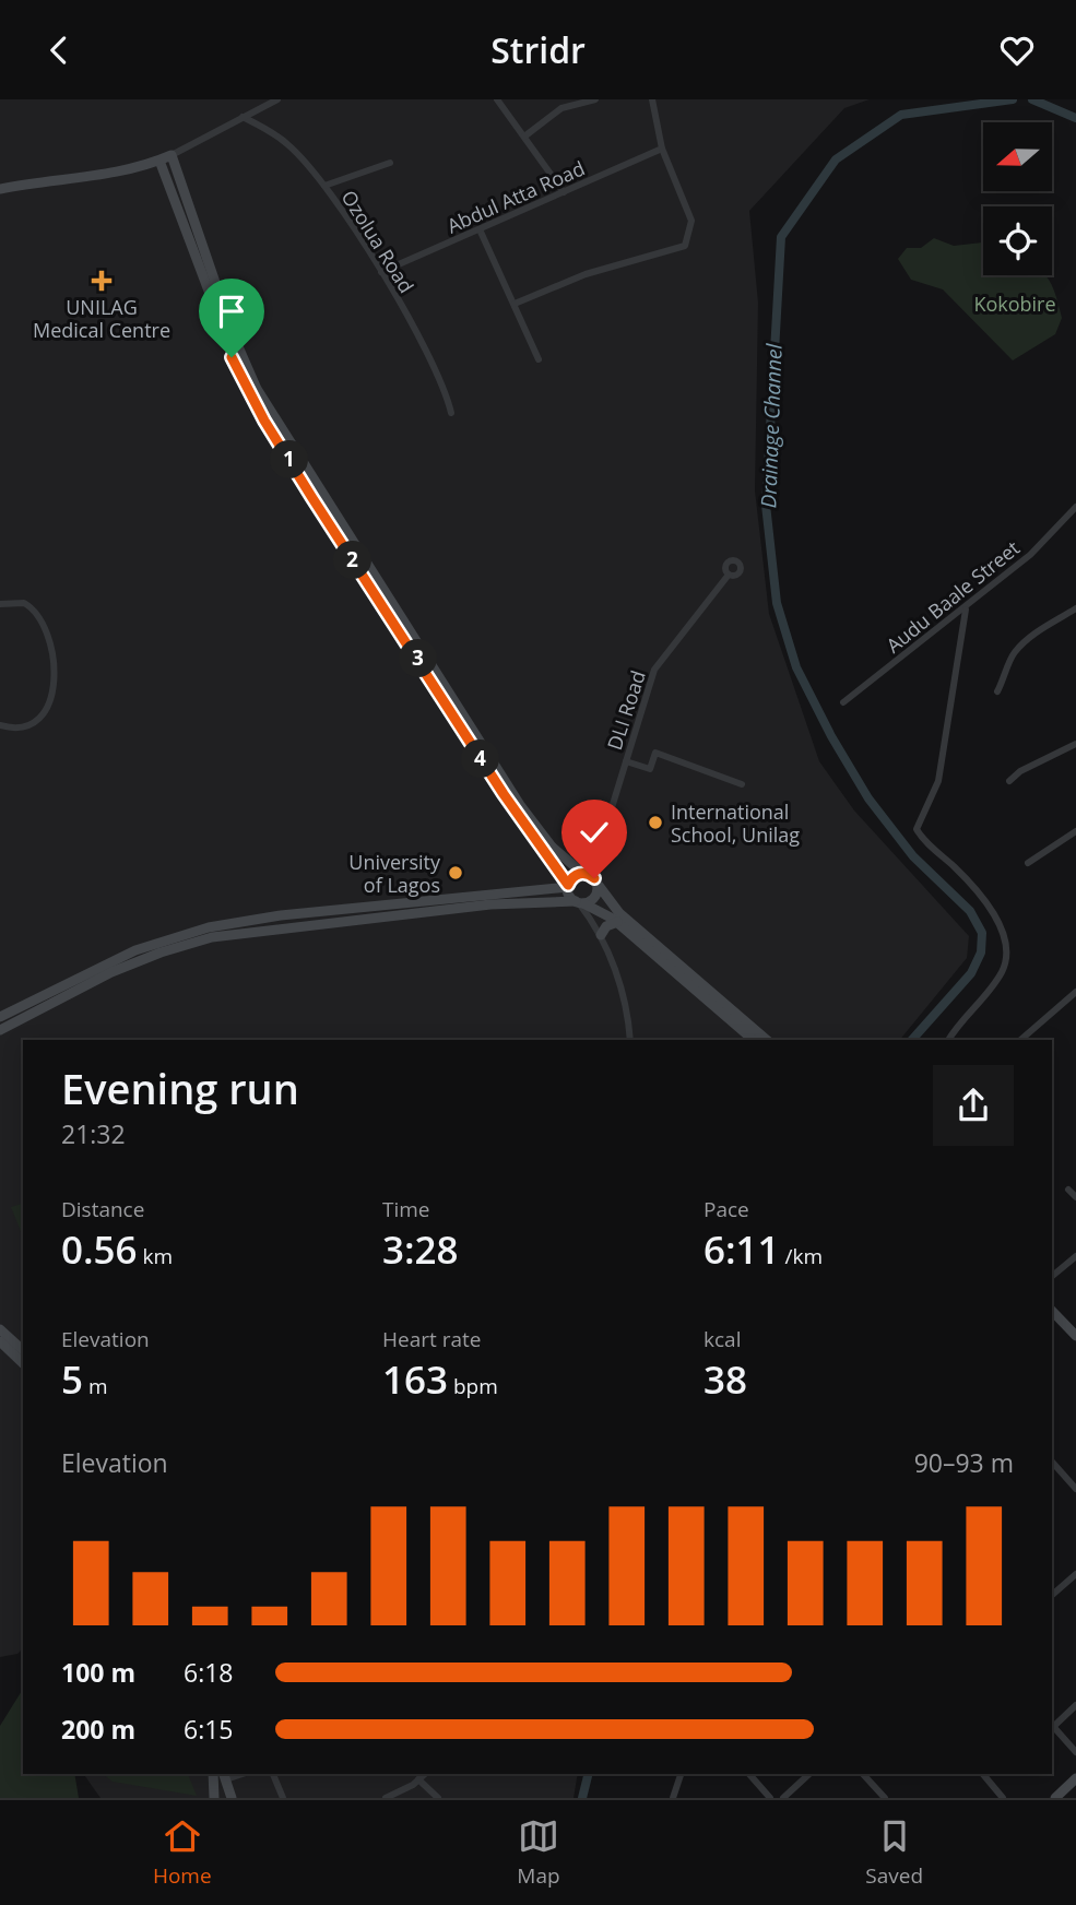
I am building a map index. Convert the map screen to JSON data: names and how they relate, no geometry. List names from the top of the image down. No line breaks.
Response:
{"streets":{"street":["Abdul Atta Road","Ozolua Road","Audu Baale Street","DLI Road"]},"crossings":[["Abdul Atta Road","Ozolua Road"]],"water":["Drainage Channel"],"parks":["Kokobire"],"places":{"health":["UNILAG Medical Centre"],"other":["International School, Unilag","University of Lagos"]},"north":"left","page":{"header":"Stridr","pins":["1","2","3","4"],"heading":["Evening run","21:32"],"stats":[["Distance","0.56 km"],["Time","3:28"],["Pace","6:11 /km"],["Elevation","5 m"],["Heart rate","163 bpm"],["kcal","38"]],"chart":["Elevation","90–93 m"],"list":[{"name":"100 m","note":"6:18"},{"name":"200 m","note":"6:15"}],"tabs":["Home","Map","Saved"]}}
